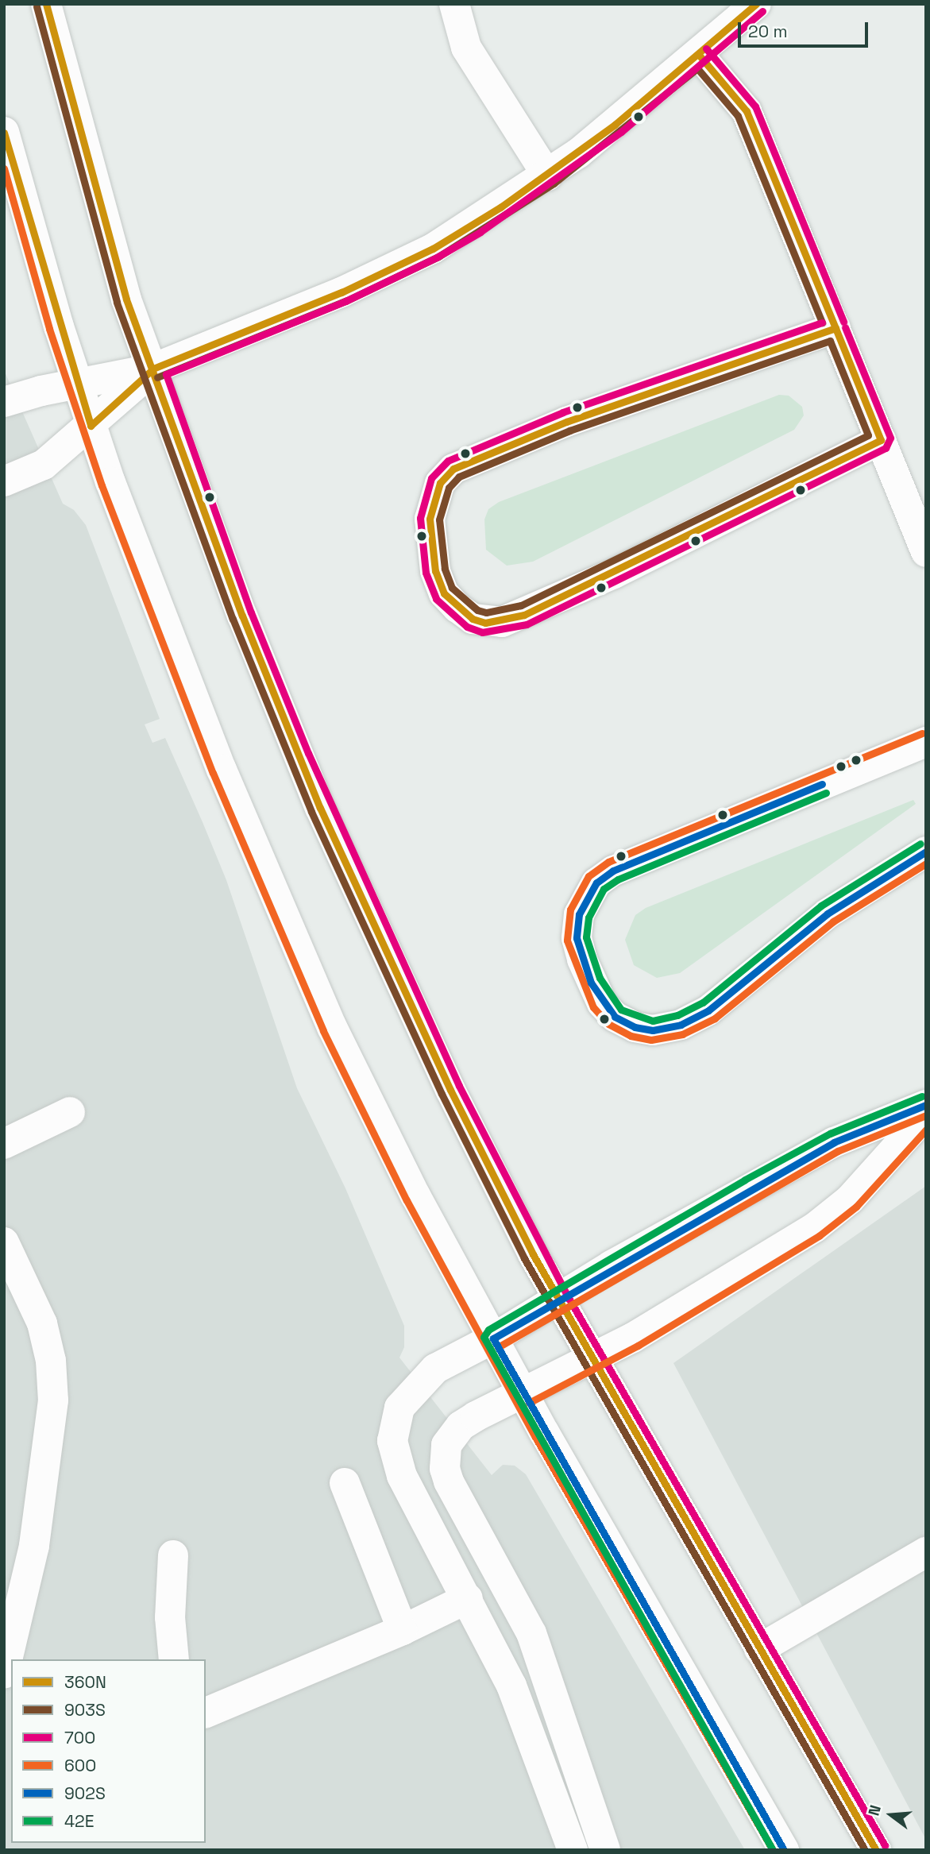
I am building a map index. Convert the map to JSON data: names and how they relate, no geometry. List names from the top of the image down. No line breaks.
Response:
{"lines":["transit line 360N","transit line 903S","transit line 70O","transit line 60O","transit line 902S","transit line 42E"],"legend":["360N","903S","70O","60O","902S","42E"],"scale_bar":"20 m","north":"left"}
